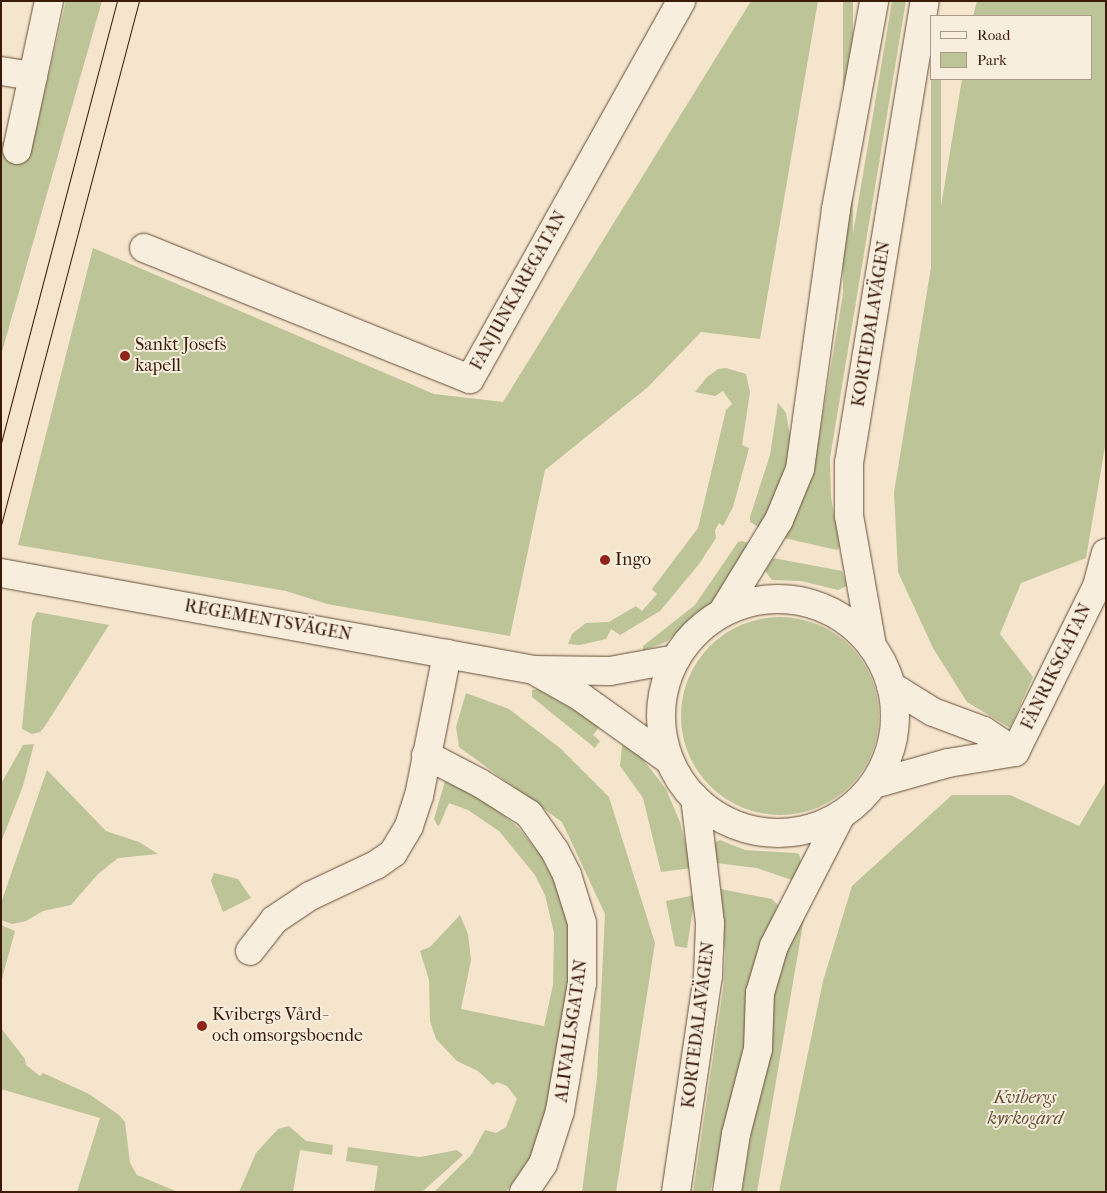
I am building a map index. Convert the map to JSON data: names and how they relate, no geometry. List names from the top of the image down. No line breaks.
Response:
{"streets":{"street":["FANJUNKAREGATAN","KORTEDALAVÄGEN","REGEMENTSVÄGEN","FÄNRIKSGATAN","ALIVALLSGATAN"]},"crossings":[["KORTEDALAVÄGEN","REGEMENTSVÄGEN"]],"parks":["Kvibergs kyrkogård"],"places":["Sankt Josefs kapell","Ingo","Kvibergs Vård- och omsorgsboende"],"legend":["Road","Park"]}
